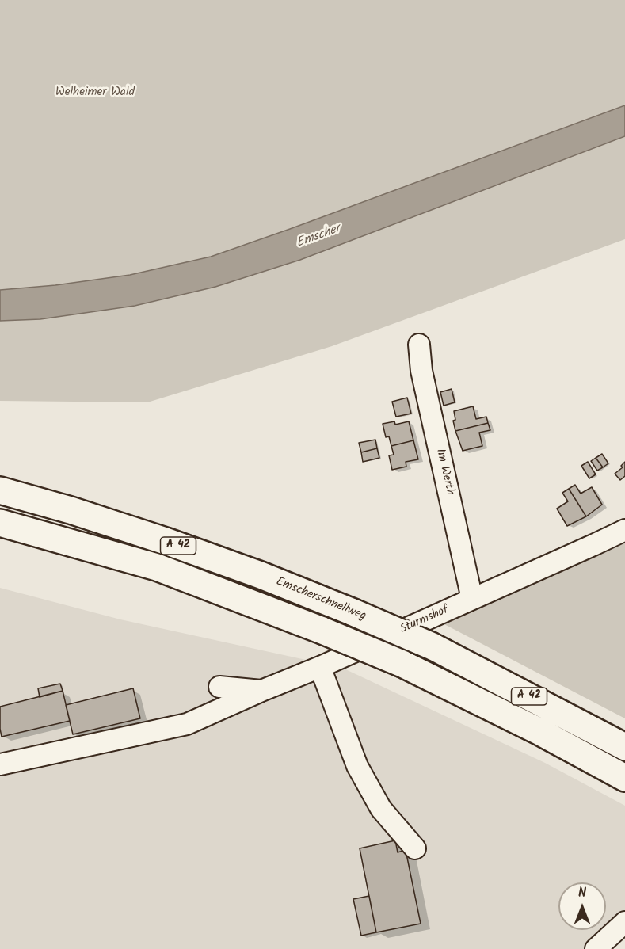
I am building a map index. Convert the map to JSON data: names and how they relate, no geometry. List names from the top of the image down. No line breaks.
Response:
{"streets":{"highway":["A 42","Emscherschnellweg"],"street":["Im Werth","Sturmshof"]},"crossings":[["Im Werth","Sturmshof"]],"water":["Emscher"],"parks":["Welheimer Wald"],"north":"top"}
